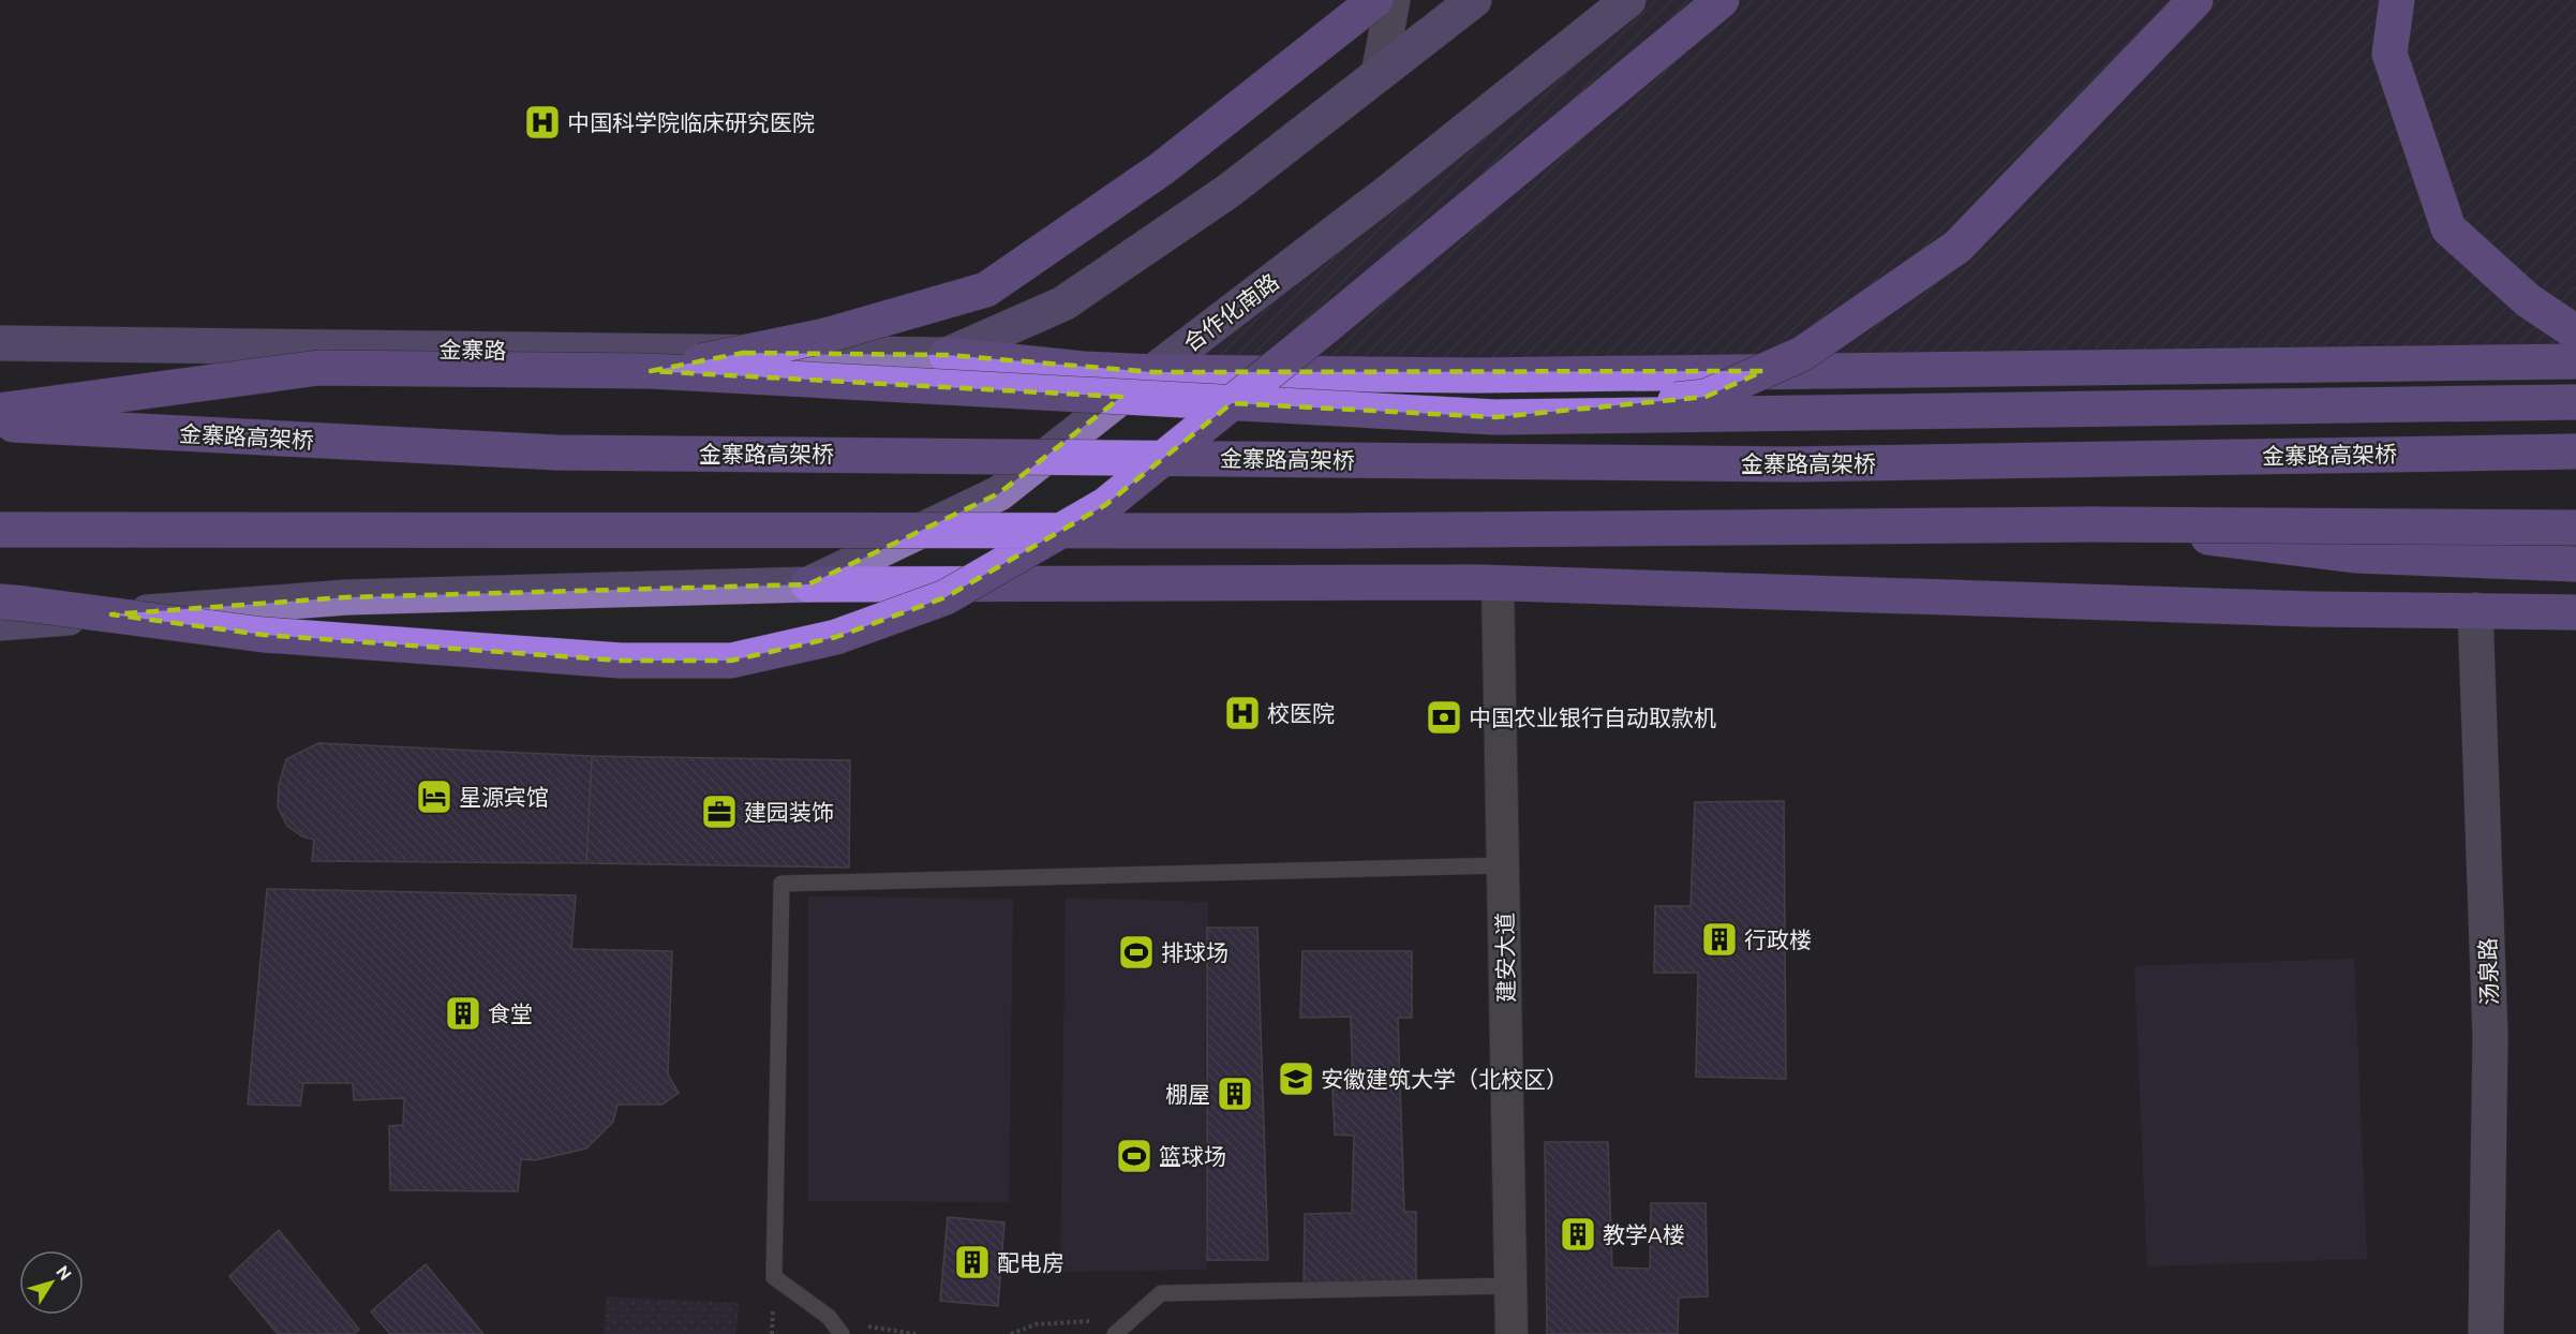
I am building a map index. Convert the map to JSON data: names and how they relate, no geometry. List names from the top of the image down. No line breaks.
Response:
{"streets":{"highway":["金寨路高架桥"],"main road":["合作化南路","金寨路"],"street":["建安大道","汤泉路"]},"places":{"hospital":["中国科学院临床研究医院","校医院"],"bank":["中国农业银行自动取款机"],"hotel":["星源宾馆"],"office":["建园装饰"],"building":["行政楼","食堂","棚屋","教学A楼","配电房"],"sports":["排球场","篮球场"],"school or university":["安徽建筑大学（北校区）"]},"north":"top right"}
